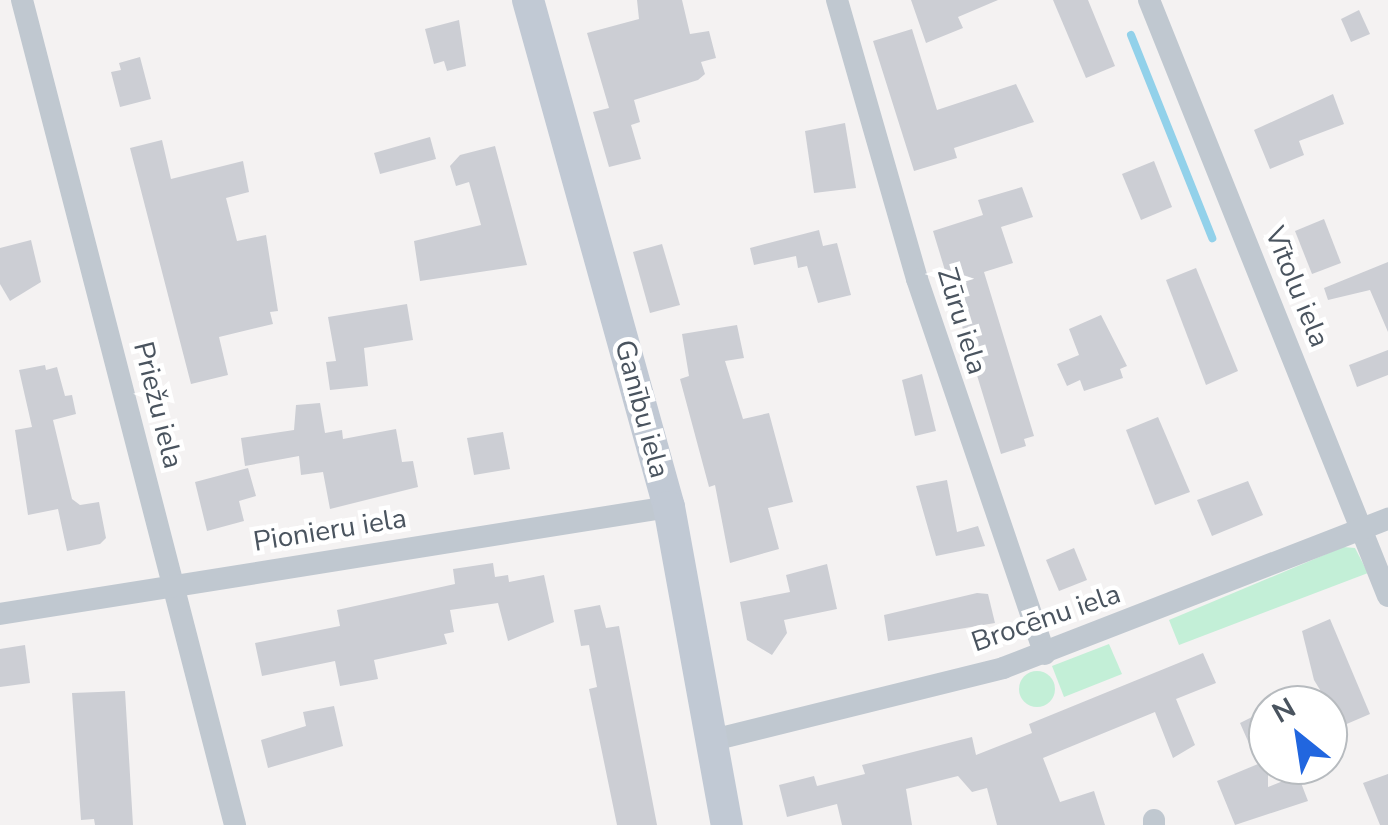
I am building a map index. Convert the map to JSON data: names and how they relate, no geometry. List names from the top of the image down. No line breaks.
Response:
{"streets":{"street":["Vītolu iela","Zūru iela","Priežu iela","Ganību iela","Pionieru iela","Brocēnu iela"]},"crossings":[["Vītolu iela","Brocēnu iela"],["Zūru iela","Brocēnu iela"],["Priežu iela","Pionieru iela"],["Ganību iela","Pionieru iela"],["Ganību iela","Brocēnu iela"]],"north":"top left"}
